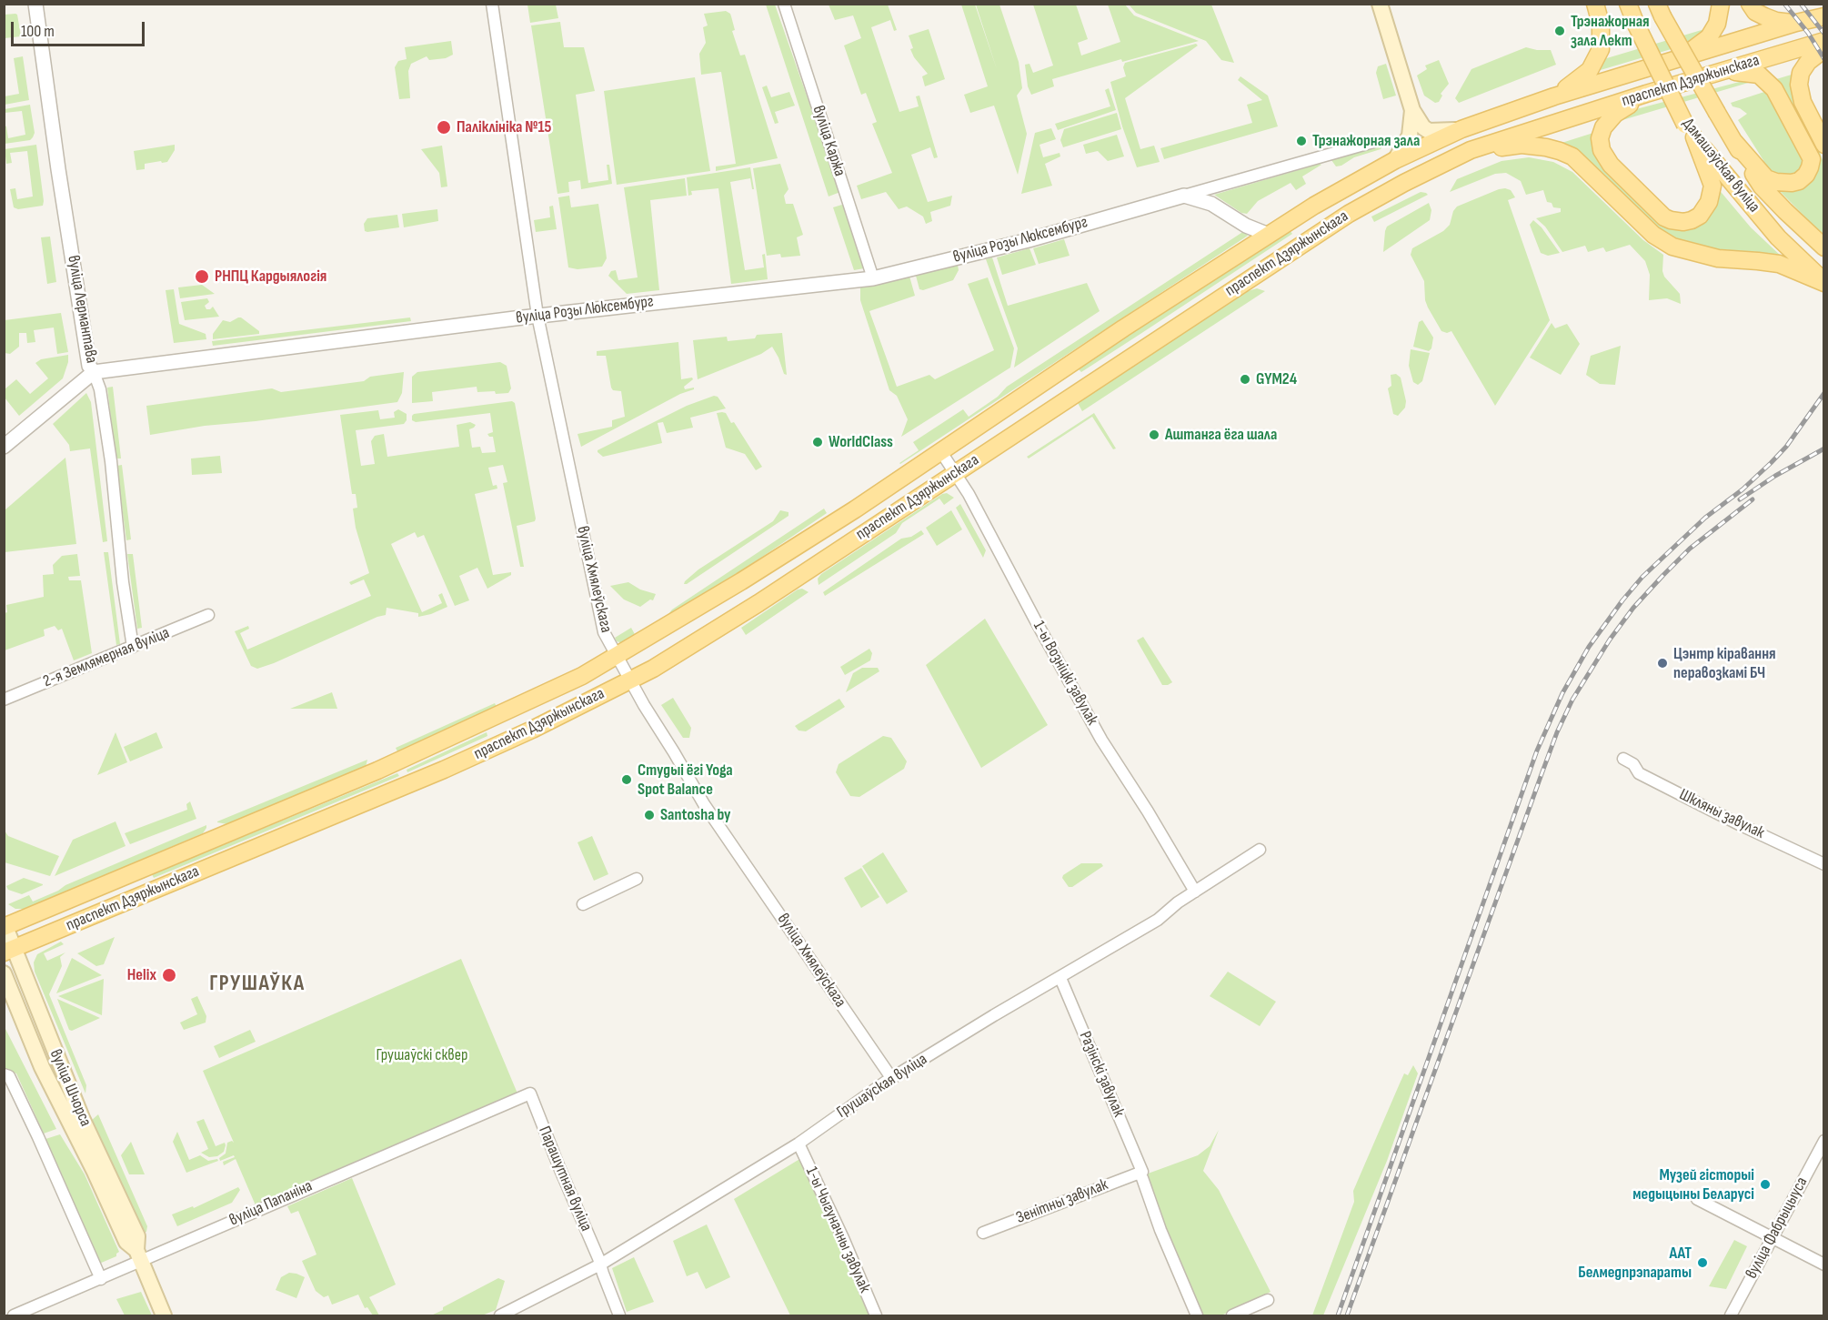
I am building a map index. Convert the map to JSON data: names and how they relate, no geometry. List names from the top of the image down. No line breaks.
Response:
{"streets":{"main road":["праспект Дзяржынскага","Дамашэўская вуліца","вуліца Шчорса"],"street":["вуліца Каржа","вуліца Розы Люксембург","вуліца Лермантава","вуліца Хмялеўскага","2-я Землямерная вуліца","1-ы Возніцкі завулак","Шкляны завулак","Разінскі завулак","Грушаўская вуліца","Парашутная вуліца","Зенітны завулак","вуліца Папаніна","вуліца Фабрыцыуса","1-ы Чыгуначны завулак"]},"crossings":[["праспект Дзяржынскага","вуліца Хмялеўскага"],["праспект Дзяржынскага","1-ы Возніцкі завулак"],["праспект Дзяржынскага","вуліца Шчорса"],["вуліца Каржа","вуліца Розы Люксембург"],["вуліца Розы Люксембург","вуліца Лермантава"],["вуліца Розы Люксембург","вуліца Хмялеўскага"],["вуліца Лермантава","2-я Землямерная вуліца"],["вуліца Хмялеўскага","Грушаўская вуліца"],["1-ы Возніцкі завулак","Грушаўская вуліца"],["Разінскі завулак","Грушаўская вуліца"],["Разінскі завулак","Зенітны завулак"],["Грушаўская вуліца","Парашутная вуліца"],["Грушаўская вуліца","1-ы Чыгуначны завулак"],["вуліца Шчорса","вуліца Папаніна"],["Парашутная вуліца","вуліца Папаніна"]],"districts":["ГРУШАЎКА"],"parks":["Грушаўскі сквер"],"places":["Трэнажорная зала Лект","Паліклініка №15","Трэнажорная зала","РНПЦ Кардыялогія","GYM24","Аштанга ёга шала","WorldClass","Цэнтр кіравання перавозкамі БЧ","Студыі ёгі Yoga Spot Balance","Santosha by","Helix","Музей гісторыі медыцыны Беларусі","ААТ Белмедпрэпараты"],"scale_bar":"100 m"}
